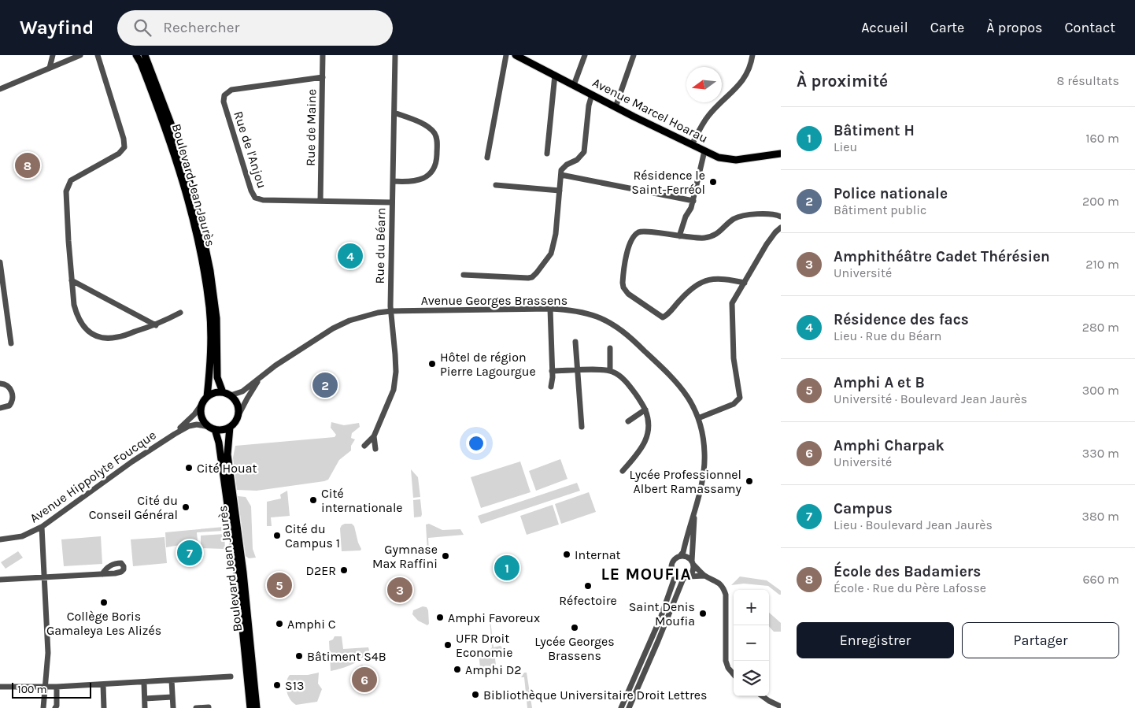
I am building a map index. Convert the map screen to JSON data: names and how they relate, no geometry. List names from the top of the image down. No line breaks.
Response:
{"streets":{"main road":["Avenue Marcel Hoarau","Boulevard Jean Jaurès"],"street":["Rue de Maine","Rue de l'Anjou","Rue du Béarn","Avenue Georges Brassens","Avenue Hippolyte Foucque"]},"crossings":[["Rue de Maine","Rue de l'Anjou"],["Rue de l'Anjou","Rue du Béarn"],["Boulevard Jean Jaurès","Avenue Georges Brassens"],["Boulevard Jean Jaurès","Avenue Hippolyte Foucque"],["Rue du Béarn","Avenue Georges Brassens"],["Avenue Georges Brassens","Avenue Hippolyte Foucque"]],"districts":["LE MOUFIA"],"places":["Résidence le Saint-Ferréol","Hôtel de région Pierre Lagourgue","Cité Houat","Lycée Professionnel Albert Ramassamy","Cité internationale","Cité du Conseil Général","Cité du Campus 1","Internat","Gymnase Max Raffini","D2ER","Réfectoire","Collège Boris Gamaleya Les Alizés","Saint Denis Moufia","Amphi Favoreux","Amphi C","Lycée Georges Brassens","UFR Droit Economie","Bâtiment S4B","Amphi D2","S13","Bibliothèque Universitaire Droit Lettres"],"scale_bar":"100 m","north":"left","page":{"header":"Wayfind","search":"Rechercher","nav":["Accueil","Carte","À propos","Contact"],"heading":["À proximité","8 résultats"],"list":[{"mark":"1","name":"Bâtiment H","note":"Lieu","value":"160 m"},{"mark":"2","name":"Police nationale","note":"Bâtiment public","value":"200 m"},{"mark":"3","name":"Amphithéâtre Cadet Thérésien","note":"Université","value":"210 m"},{"mark":"4","name":"Résidence des facs","note":"Lieu · Rue du Béarn","value":"280 m"},{"mark":"5","name":"Amphi A et B","note":"Université · Boulevard Jean Jaurès","value":"300 m"},{"mark":"6","name":"Amphi Charpak","note":"Université","value":"330 m"},{"mark":"7","name":"Campus","note":"Lieu · Boulevard Jean Jaurès","value":"380 m"},{"mark":"8","name":"École des Badamiers","note":"École · Rue du Père Lafosse","value":"660 m"}],"pins":["8","4","2","7","1","5","3","6"],"map_buttons":["+","−"],"buttons":["Enregistrer","Partager"],"scale":"100 m"}}
